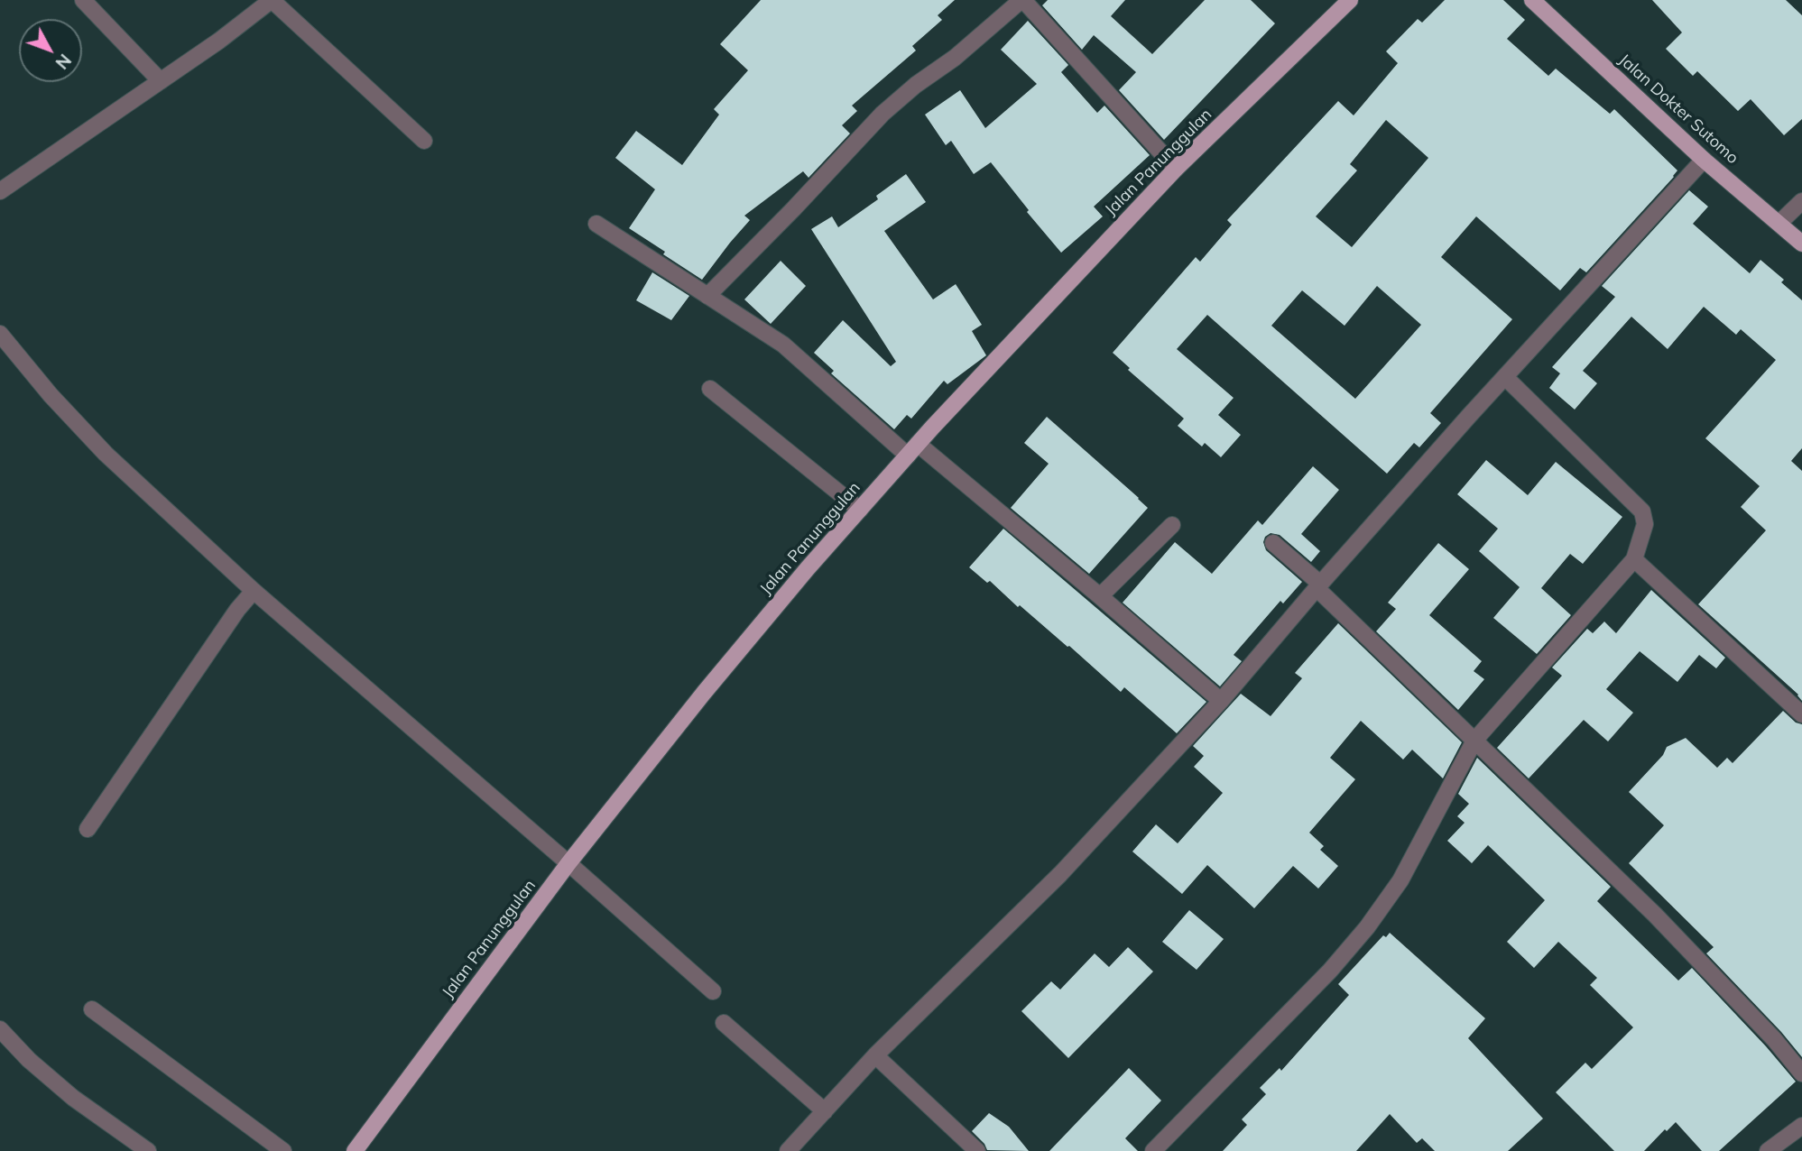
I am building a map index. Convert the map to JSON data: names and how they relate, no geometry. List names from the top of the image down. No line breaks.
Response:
{"streets":{"main road":["Jalan Dokter Sutomo","Jalan Panunggulan"]},"north":"bottom right"}
